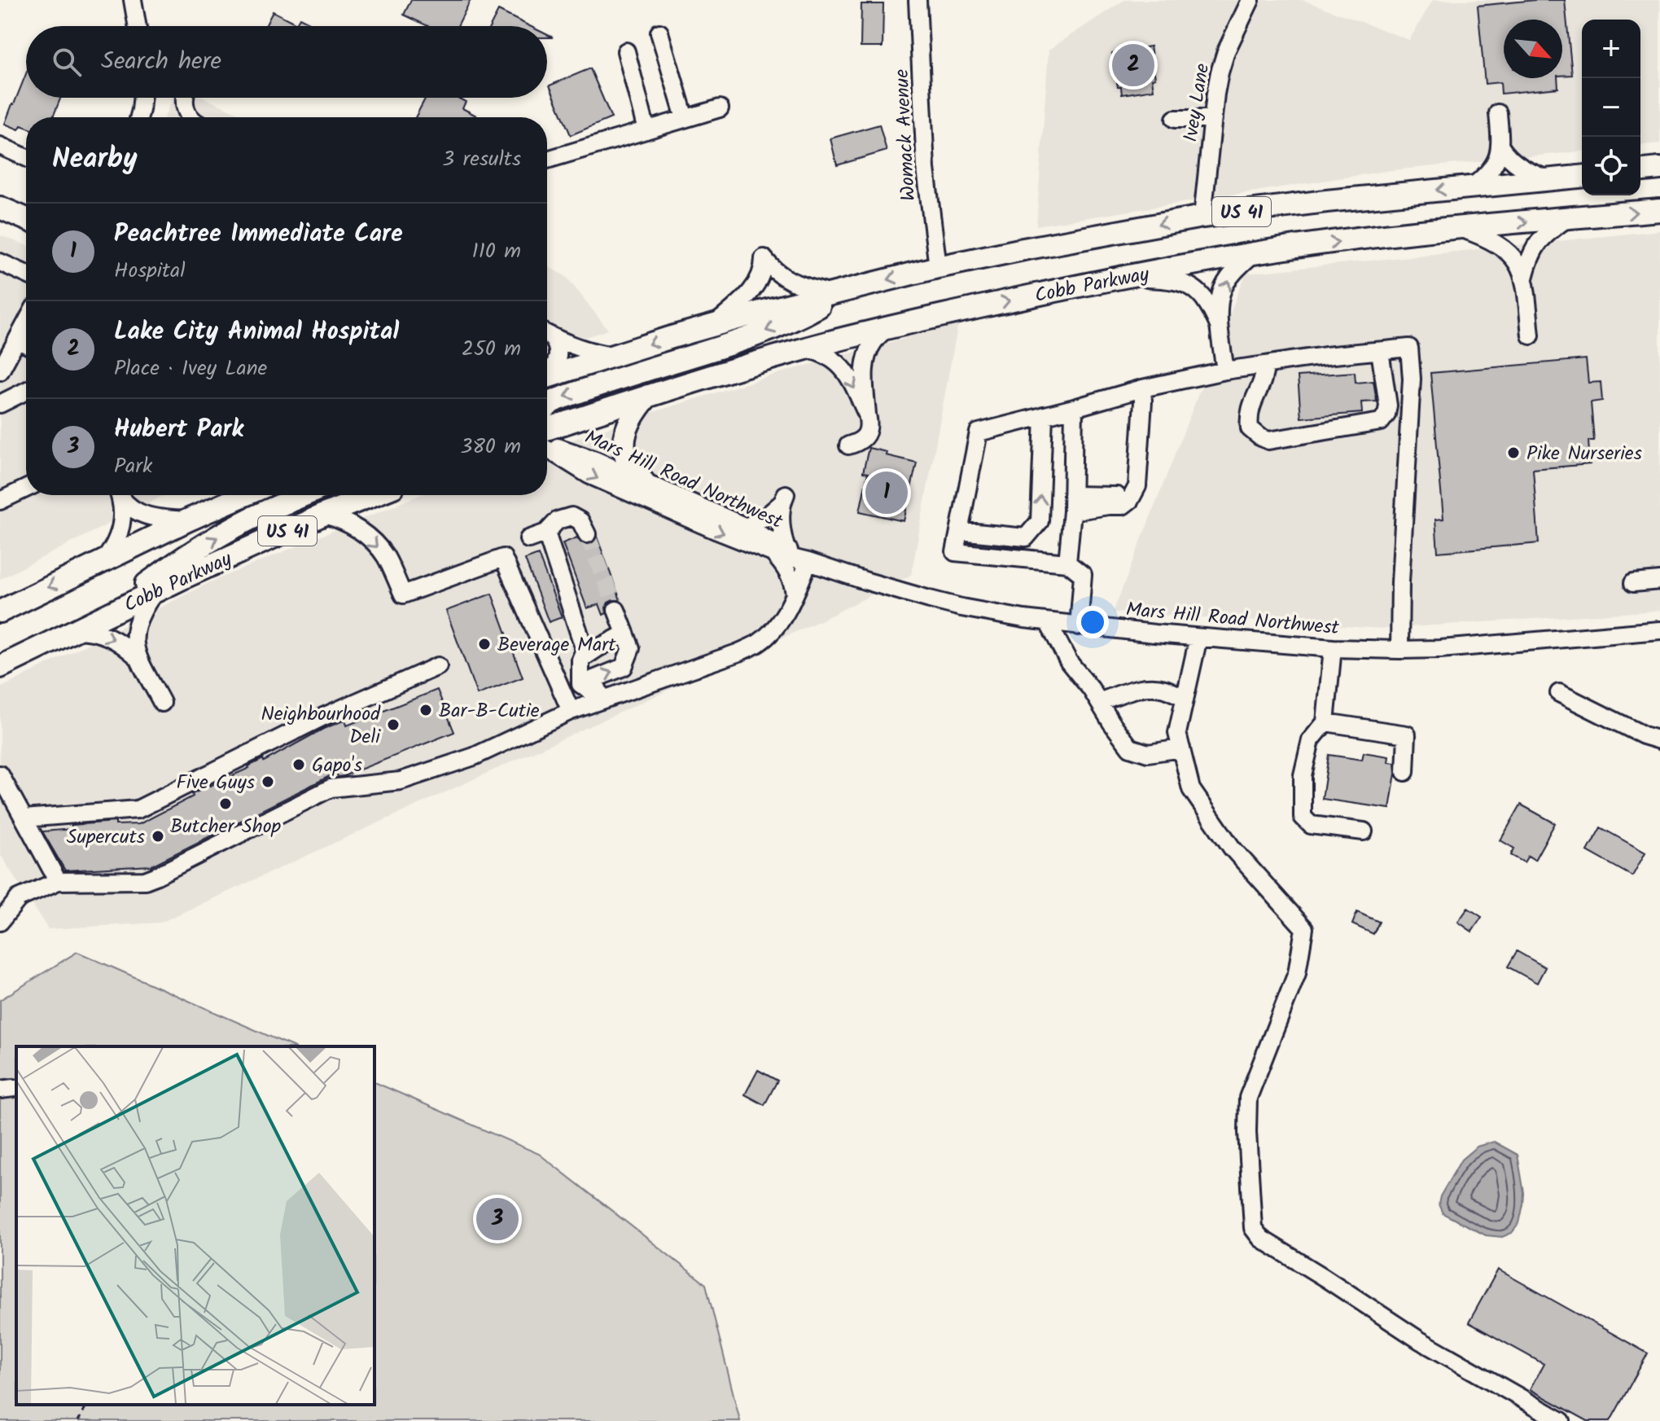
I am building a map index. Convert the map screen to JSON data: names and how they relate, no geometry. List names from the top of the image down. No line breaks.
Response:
{"streets":{"main road":["US 41","Cobb Parkway"],"street":["Ivey Lane","Womack Avenue","Mars Hill Road Northwest"]},"crossings":[["Ivey Lane","US 41"],["Womack Avenue","US 41"]],"places":["Pike Nurseries","Beverage Mart","Bar-B-Cutie","Neighbourhood Deli","Gapo's","Five Guys","Butcher Shop","Supercuts"],"north":"bottom right","page":{"map_buttons":["+","−"],"search":"Search here","pins":["2","1","3"],"heading":["Nearby","3 results"],"list":[{"mark":"1","name":"Peachtree Immediate Care","note":"Hospital","value":"110 m"},{"mark":"2","name":"Lake City Animal Hospital","note":"Place · Ivey Lane","value":"250 m"},{"mark":"3","name":"Hubert Park","note":"Park","value":"380 m"}]}}
